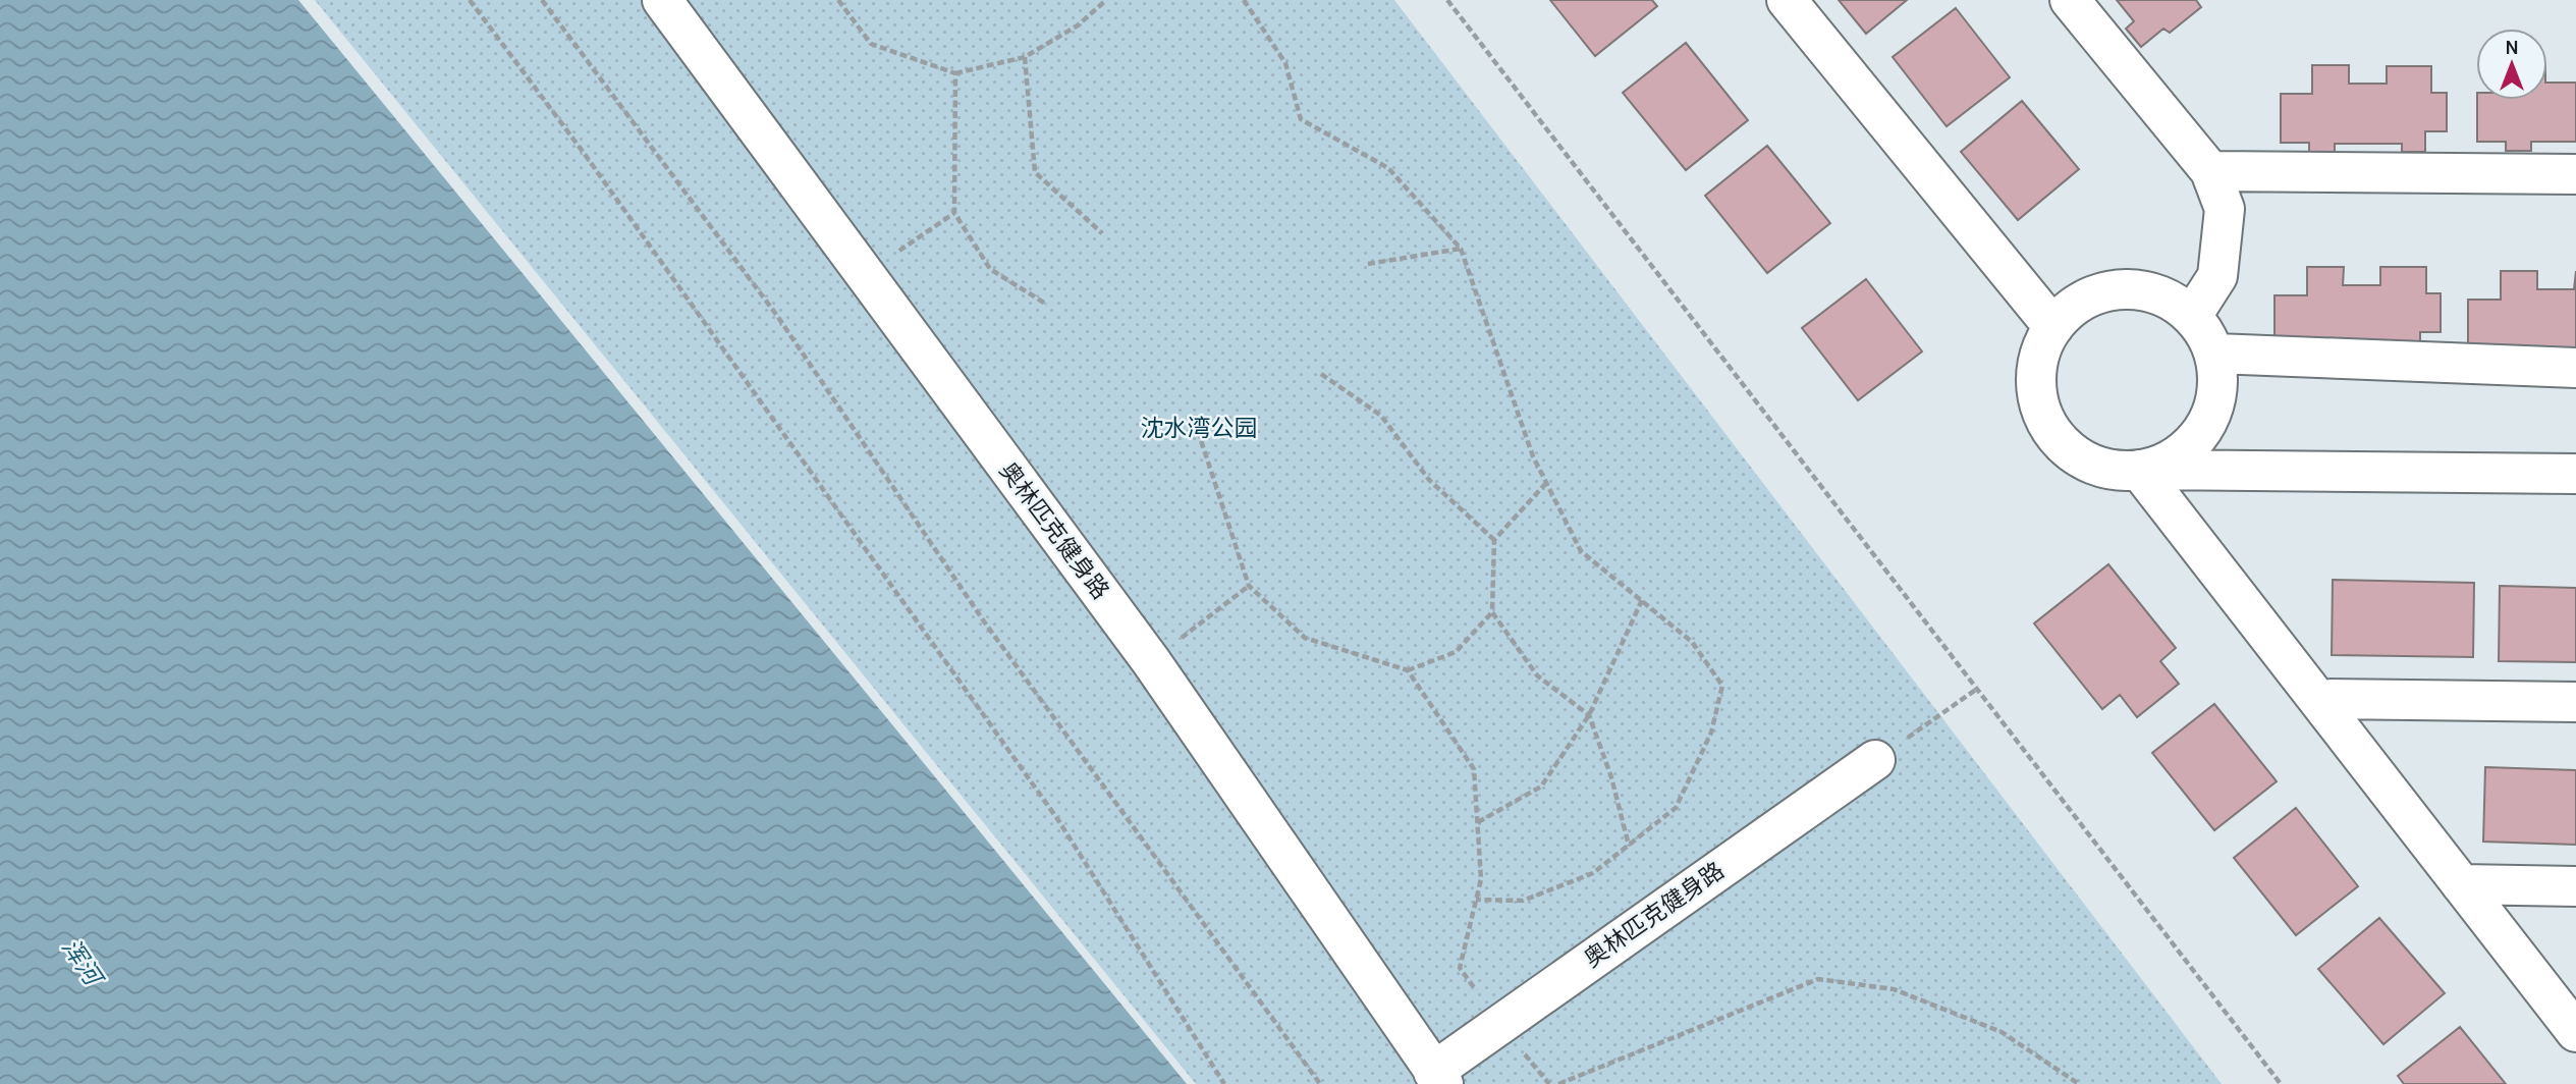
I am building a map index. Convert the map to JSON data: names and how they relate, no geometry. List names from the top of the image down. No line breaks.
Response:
{"streets":{"street":["奥林匹克健身路"]},"water":["浑河"],"parks":["沈水湾公园"],"north":"top"}
